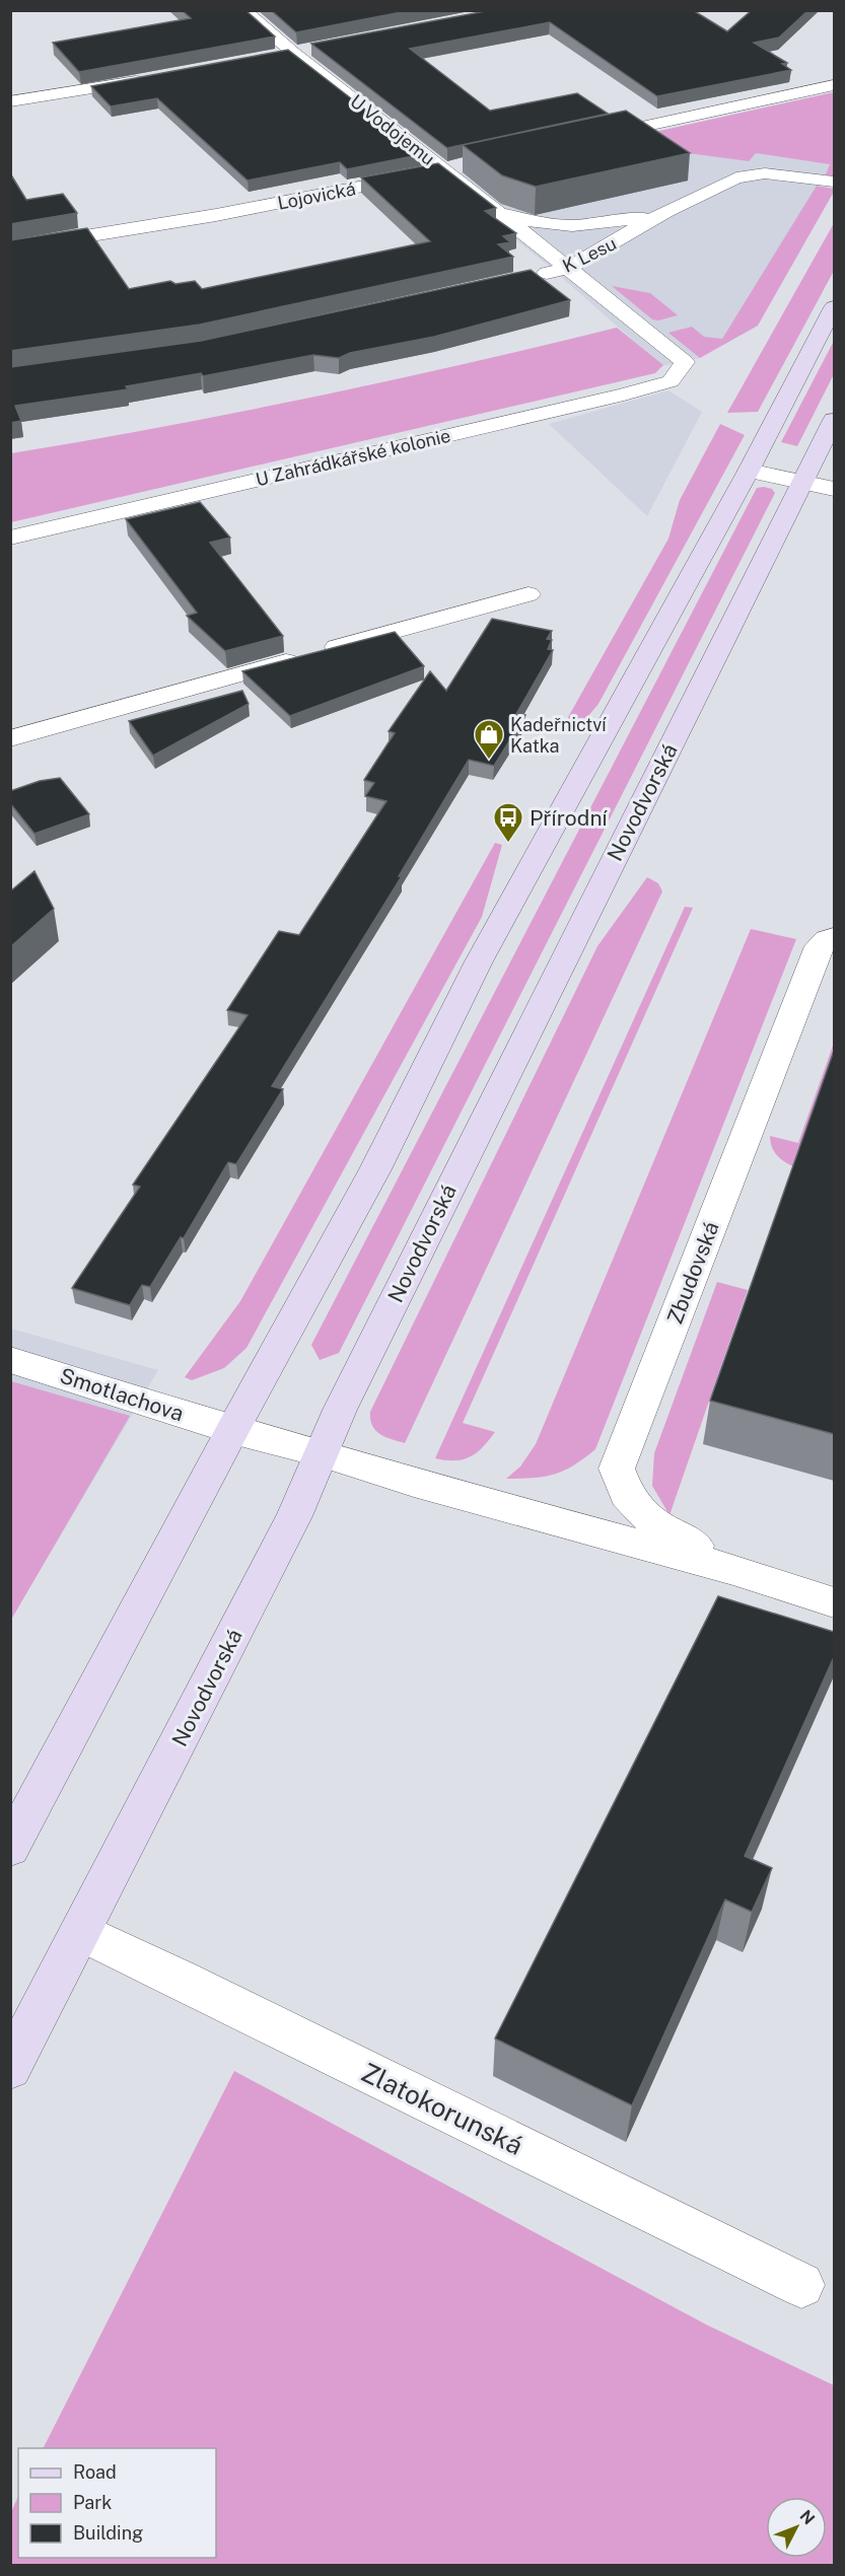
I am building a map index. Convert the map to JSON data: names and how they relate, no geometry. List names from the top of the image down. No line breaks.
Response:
{"streets":{"main road":["Novodvorská"],"street":["U Vodojemu","Lojovická","K Lesu","U Zahrádkářské kolonie","Zbudovská","Smotlachova","Zlatokorunská"]},"crossings":[["U Vodojemu","Lojovická"],["U Vodojemu","K Lesu"],["U Vodojemu","U Zahrádkářské kolonie"],["Novodvorská","Zbudovská"],["Novodvorská","Zlatokorunská"],["Zbudovská","Smotlachova"]],"places":{"shop":["Kadeřnictví Katka"],"bus stop":["Přírodní"]},"legend":["Road","Park","Building"],"north":"top right"}
